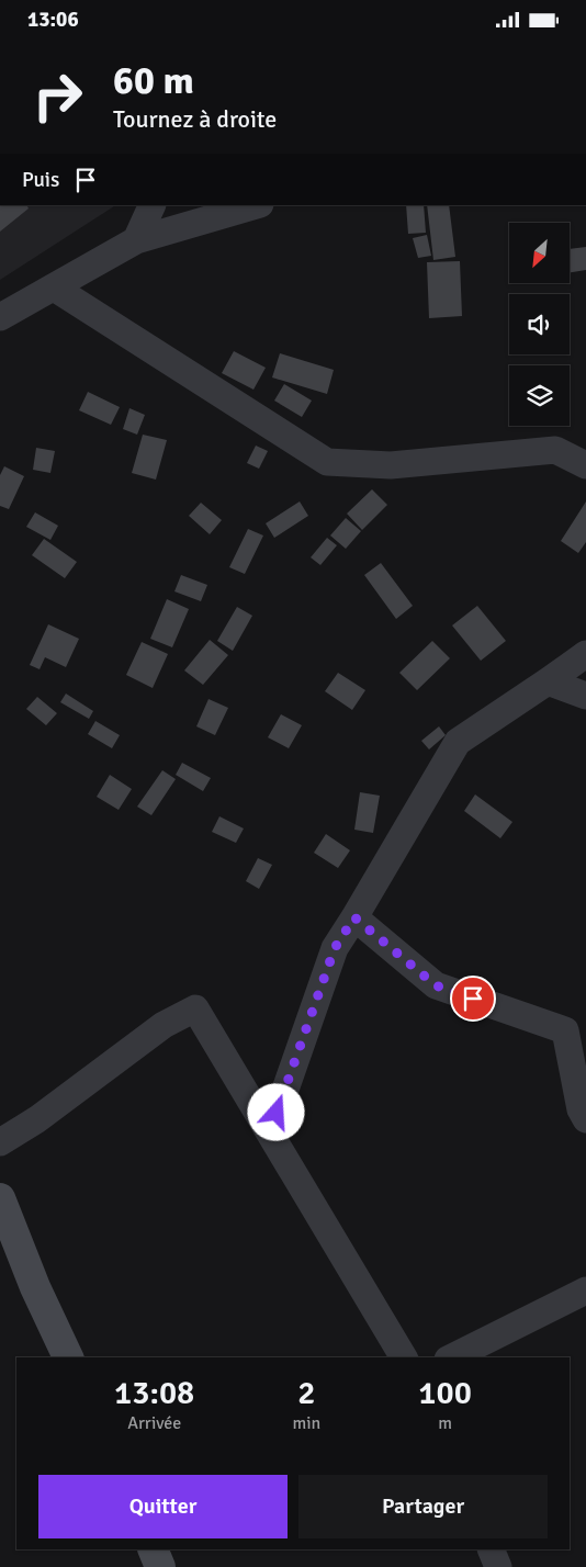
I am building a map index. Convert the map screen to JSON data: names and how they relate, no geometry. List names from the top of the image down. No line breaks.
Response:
{"north":"bottom left","page":{"status":"13:06","turn":["60 m","Tournez à droite"],"then":"Puis","eta":["13:08","Arrivée","2","min","100","m"],"buttons":["Quitter","Partager"]}}
